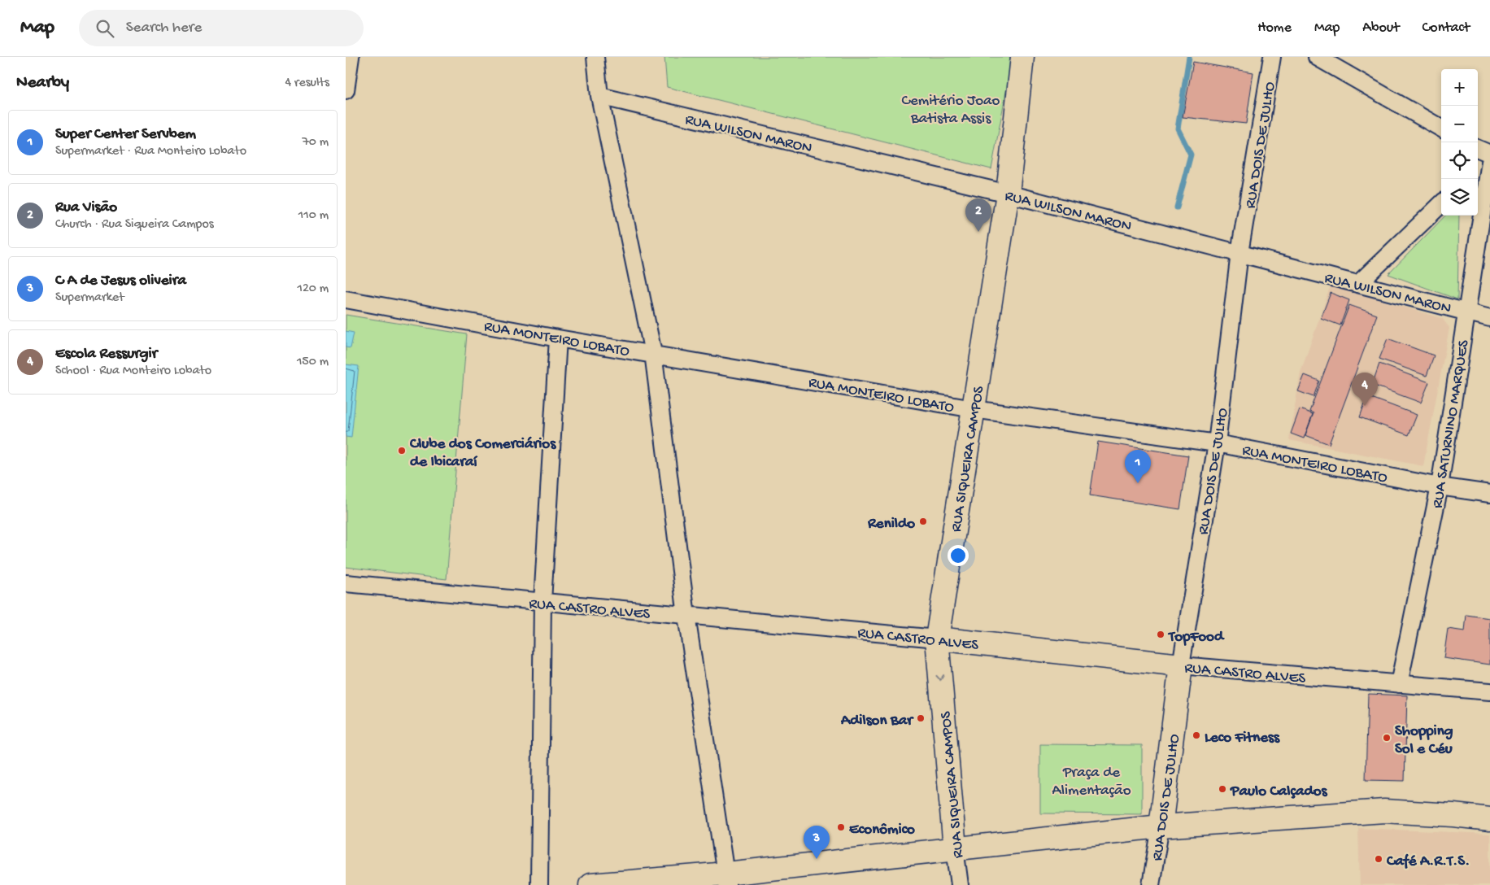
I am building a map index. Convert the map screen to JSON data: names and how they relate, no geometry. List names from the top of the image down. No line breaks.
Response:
{"streets":{"main road":["RUA DOIS DE JULHO","RUA SIQUEIRA CAMPOS","RUA CASTRO ALVES"],"street":["RUA WILSON MARON","RUA MONTEIRO LOBATO","RUA SATURNINO MARQUES"]},"crossings":[["RUA WILSON MARON","RUA DOIS DE JULHO"],["RUA WILSON MARON","RUA SATURNINO MARQUES"],["RUA WILSON MARON","RUA SIQUEIRA CAMPOS"],["RUA DOIS DE JULHO","RUA MONTEIRO LOBATO"],["RUA DOIS DE JULHO","RUA CASTRO ALVES"],["RUA MONTEIRO LOBATO","RUA SATURNINO MARQUES"],["RUA MONTEIRO LOBATO","RUA SIQUEIRA CAMPOS"],["RUA SATURNINO MARQUES","RUA CASTRO ALVES"],["RUA SIQUEIRA CAMPOS","RUA CASTRO ALVES"]],"parks":["Cemitério Joao Batista Assis","Praça de Alimentação"],"places":["Clube dos Comerciários de Ibicaraí","Renildo","TopFood","Adilson Bar","Leco Fitness","Shopping Sol e Céu","Paulo Calçados","Econômico","Café A.R.T.S."],"page":{"header":"Map","search":"Search here","nav":["Home","Map","About","Contact"],"heading":["Nearby","4 results"],"map_buttons":["+","−"],"list":[{"mark":"1","name":"Super Center Servbem","note":"Supermarket · Rua Monteiro Lobato","value":"70 m"},{"mark":"2","name":"Rua Visão","note":"Church · Rua Siqueira Campos","value":"110 m"},{"mark":"3","name":"C A de Jesus oliveira","note":"Supermarket","value":"120 m"},{"mark":"4","name":"Escola Ressurgir","note":"School · Rua Monteiro Lobato","value":"150 m"}],"pins":["2","4","1","3"]}}
